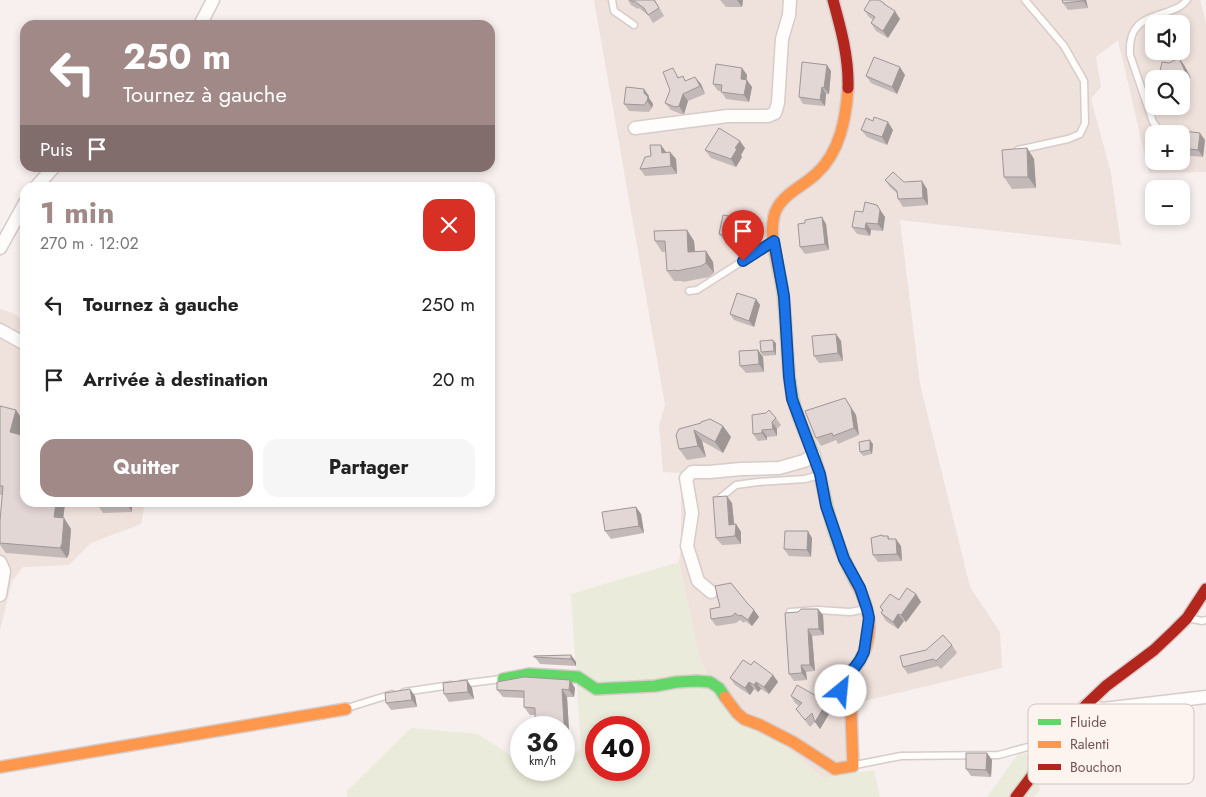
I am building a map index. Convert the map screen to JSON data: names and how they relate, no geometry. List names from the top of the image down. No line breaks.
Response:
{"legend":["Fluide","Ralenti","Bouchon"],"page":{"map_buttons":["+","−"],"turn":["250 m","Tournez à gauche"],"then":"Puis","heading":["1 min","270 m · 12:02"],"list":[{"name":"Tournez à gauche","value":"250 m"},{"name":"Arrivée à destination","value":"20 m"}],"buttons":["Quitter","Partager"],"speed":"36 km/h","limit":"40"}}
